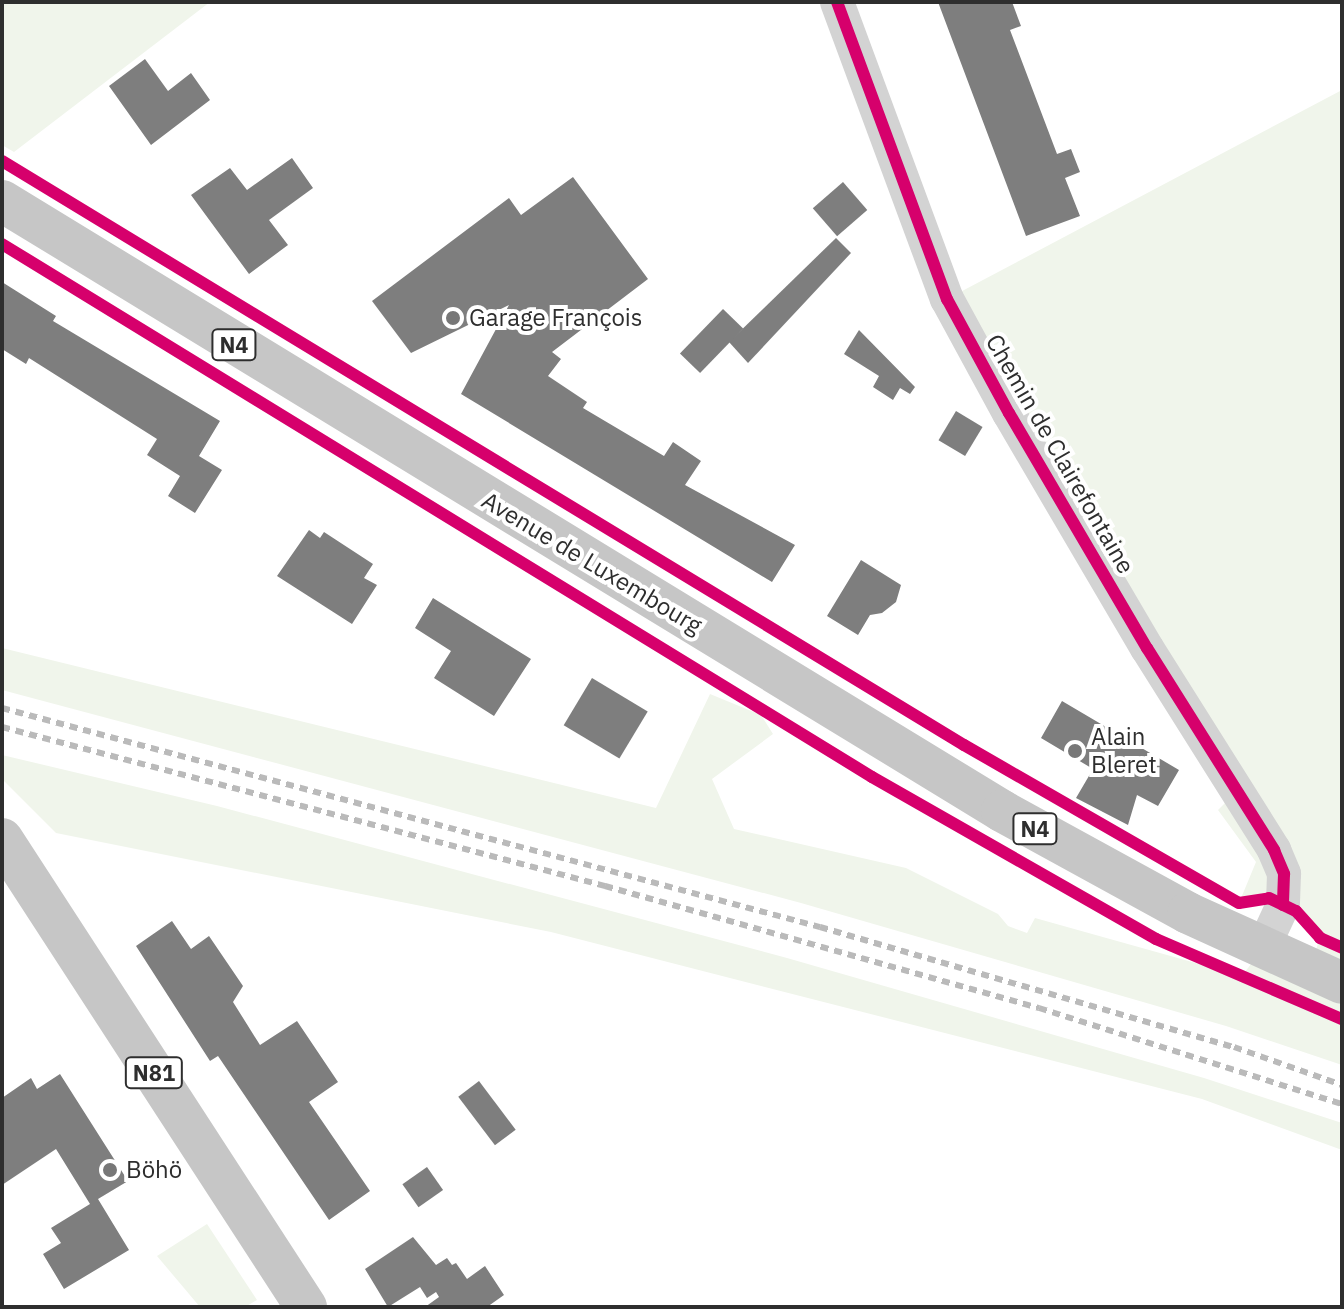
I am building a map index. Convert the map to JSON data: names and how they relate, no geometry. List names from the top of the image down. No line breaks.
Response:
{"streets":{"main road":["N4","Avenue de Luxembourg","N81"],"street":["Chemin de Clairefontaine"]},"crossings":[["N4","Chemin de Clairefontaine"],["N4","Avenue de Luxembourg"],["Chemin de Clairefontaine","Avenue de Luxembourg"]],"places":["Garage François","Alain Bleret","Böhö"]}
